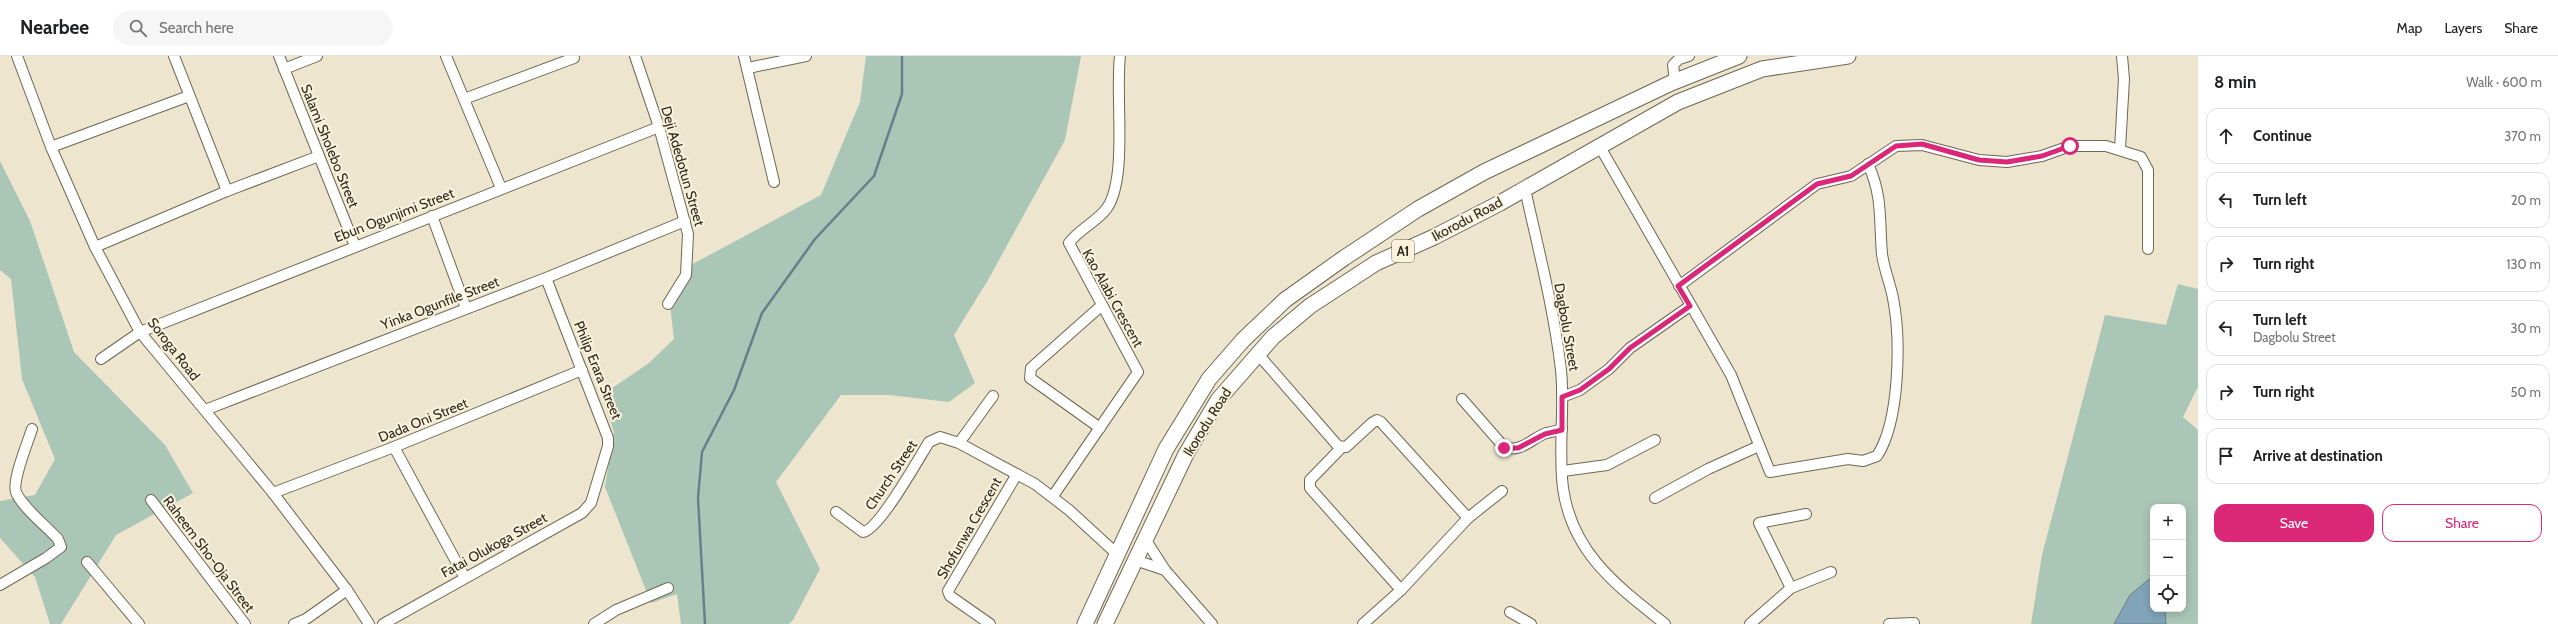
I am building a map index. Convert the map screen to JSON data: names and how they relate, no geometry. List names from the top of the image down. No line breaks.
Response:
{"streets":{"highway":["Ikorodu Road","A1"],"street":["Salami Sholebo Street","Deji Adedotun Street","Ebun Ogunjimi Street","Kao Alabi Crescent","Yinka Ogunfile Street","Dagbolu Street","Soroga Road","Philip Erara Street","Dada Oni Street","Church Street","Shofunwa Crescent","Fatai Olukoga Street","Raheem Sho-Oja Street"]},"crossings":[["Salami Sholebo Street","Ebun Ogunjimi Street"],["Deji Adedotun Street","Ebun Ogunjimi Street"],["Deji Adedotun Street","Yinka Ogunfile Street"],["Ebun Ogunjimi Street","Soroga Road"],["Ikorodu Road","Dagbolu Street"],["Ikorodu Road","Church Street"],["Kao Alabi Crescent","Church Street"],["Yinka Ogunfile Street","Soroga Road"],["Yinka Ogunfile Street","Philip Erara Street"],["Soroga Road","Dada Oni Street"],["Philip Erara Street","Dada Oni Street"],["Philip Erara Street","Fatai Olukoga Street"],["Church Street","Shofunwa Crescent"]],"page":{"header":"Nearbee","search":"Search here","nav":["Map","Layers","Share"],"heading":["8 min","Walk · 600 m"],"list":[["Continue","370 m"],["Turn left","20 m"],["Turn right","130 m"],["Turn left","Dagbolu Street","30 m"],["Turn right","50 m"],"Arrive at destination"],"buttons":["Save","Share"],"map_buttons":["+","−"]}}
